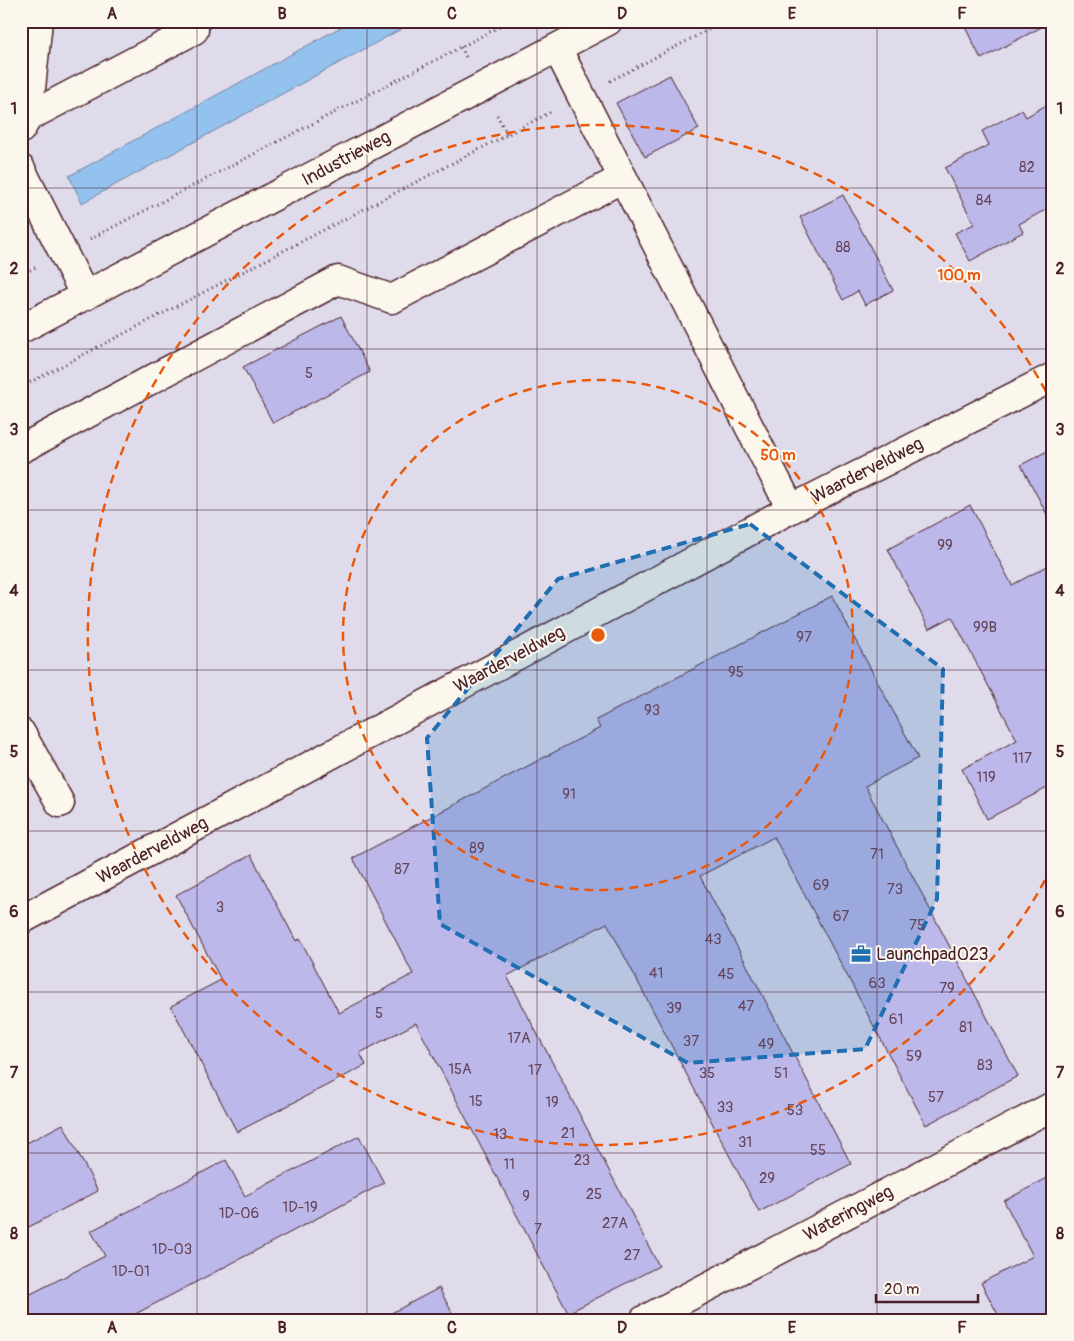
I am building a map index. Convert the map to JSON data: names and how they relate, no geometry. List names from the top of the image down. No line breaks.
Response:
{"streets":{"street":["Industrieweg","Waarderveldweg","Wateringweg"]},"places":{"office":["Launchpad023"]},"house_numbers":["82","84","88","5","99","99B","97","95","93","117","119","91","89","71","87","69","73","3","67","75","43","41","45","63","79","47","39","5","61","81","17A","37","49","59","83","15A","17","35","51","57","15","19","33","53","21","13","31","55","23","11","29","25","9","1D-19","1D-06","27A","7","1D-03","27","1D-01"],"scale_bar":"20 m","grid":{"columns":["A","B","C","D","E","F"],"rows":["1","2","3","4","5","6","7","8"]},"rings":["100 m","50 m"]}
